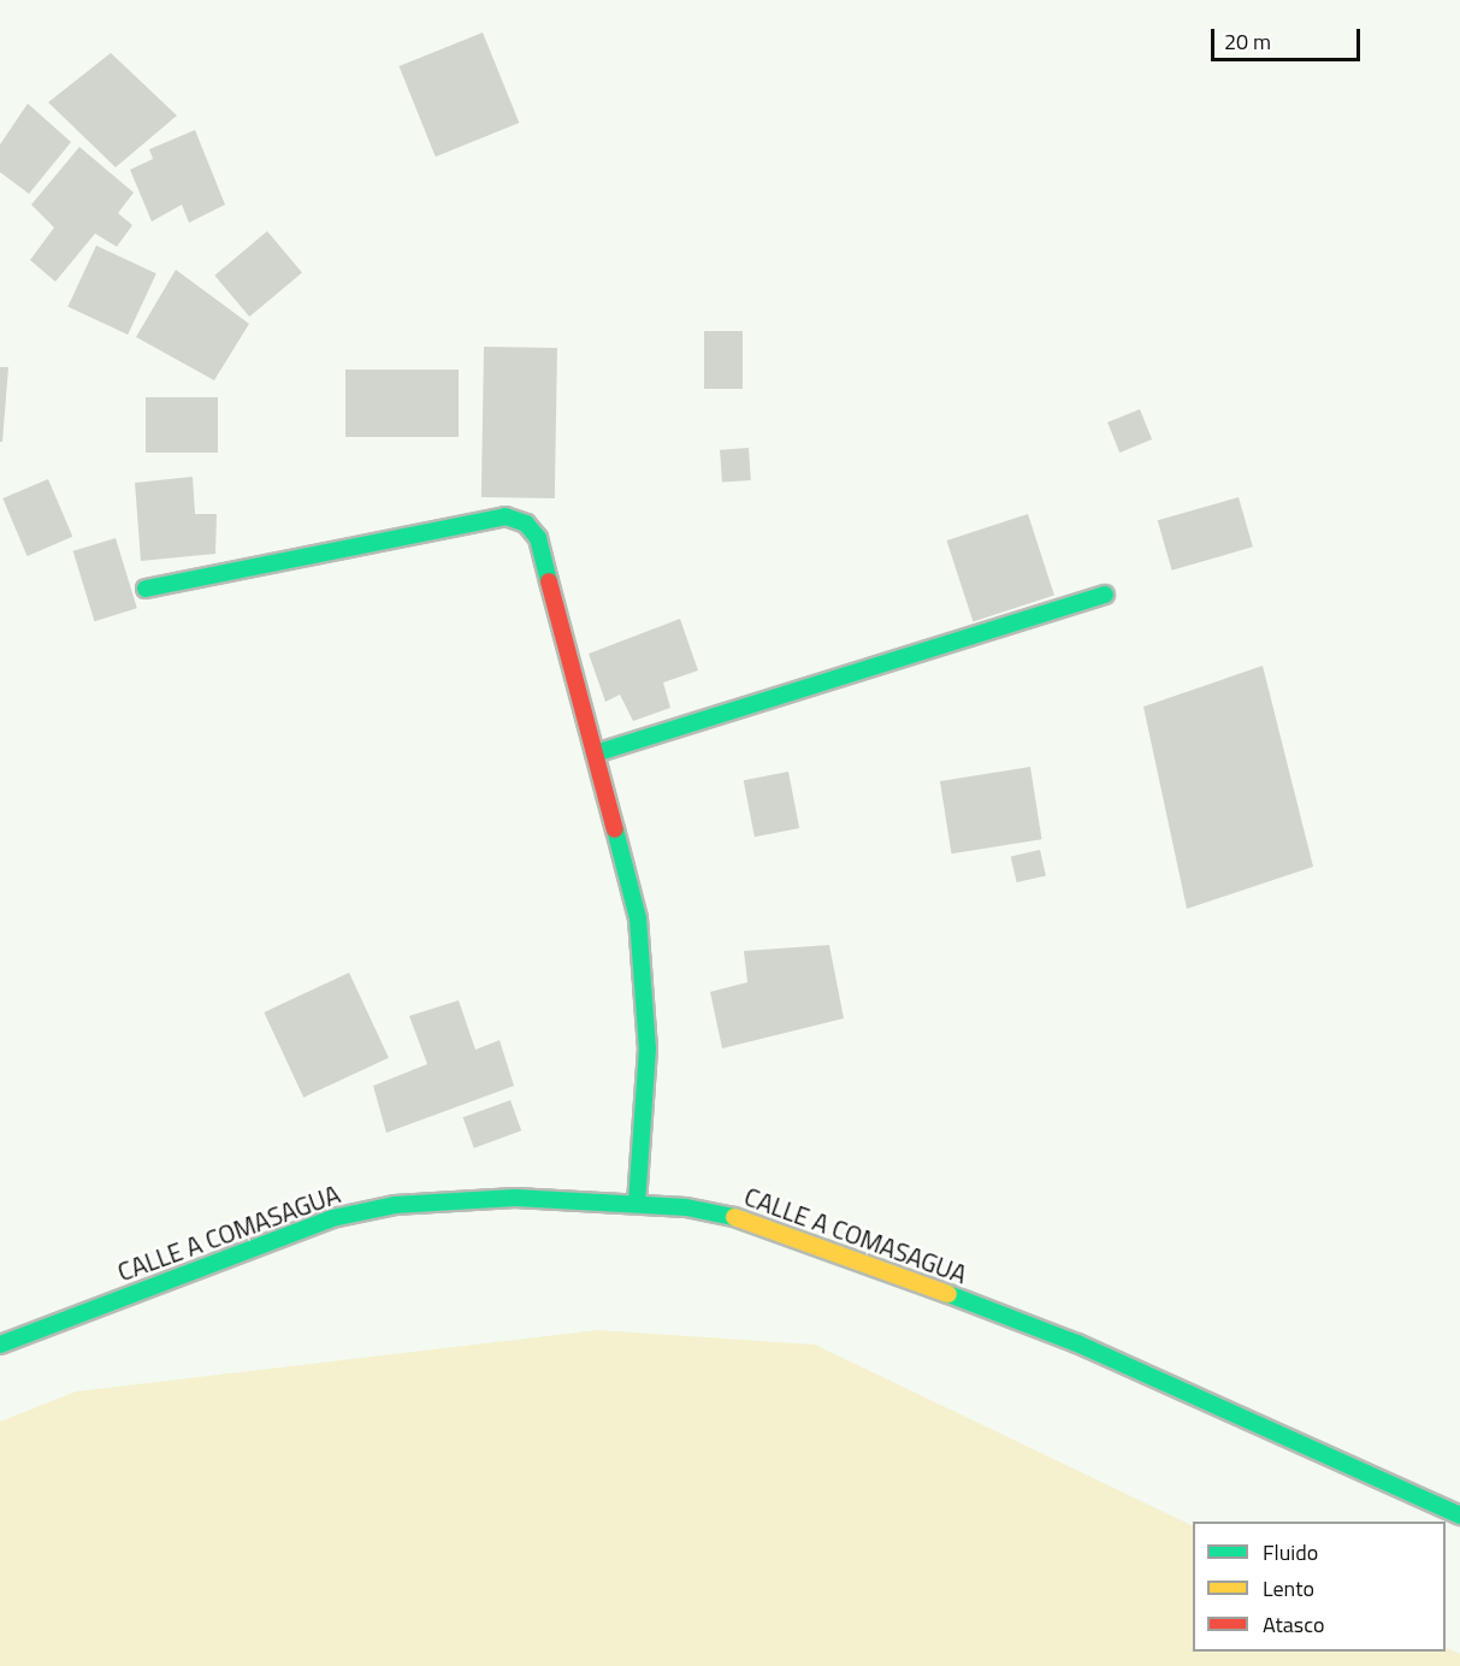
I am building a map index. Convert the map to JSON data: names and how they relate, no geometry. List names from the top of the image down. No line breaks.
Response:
{"streets":{"street":["CALLE A COMASAGUA"]},"legend":["Fluido","Lento","Atasco"],"scale_bar":"20 m"}
